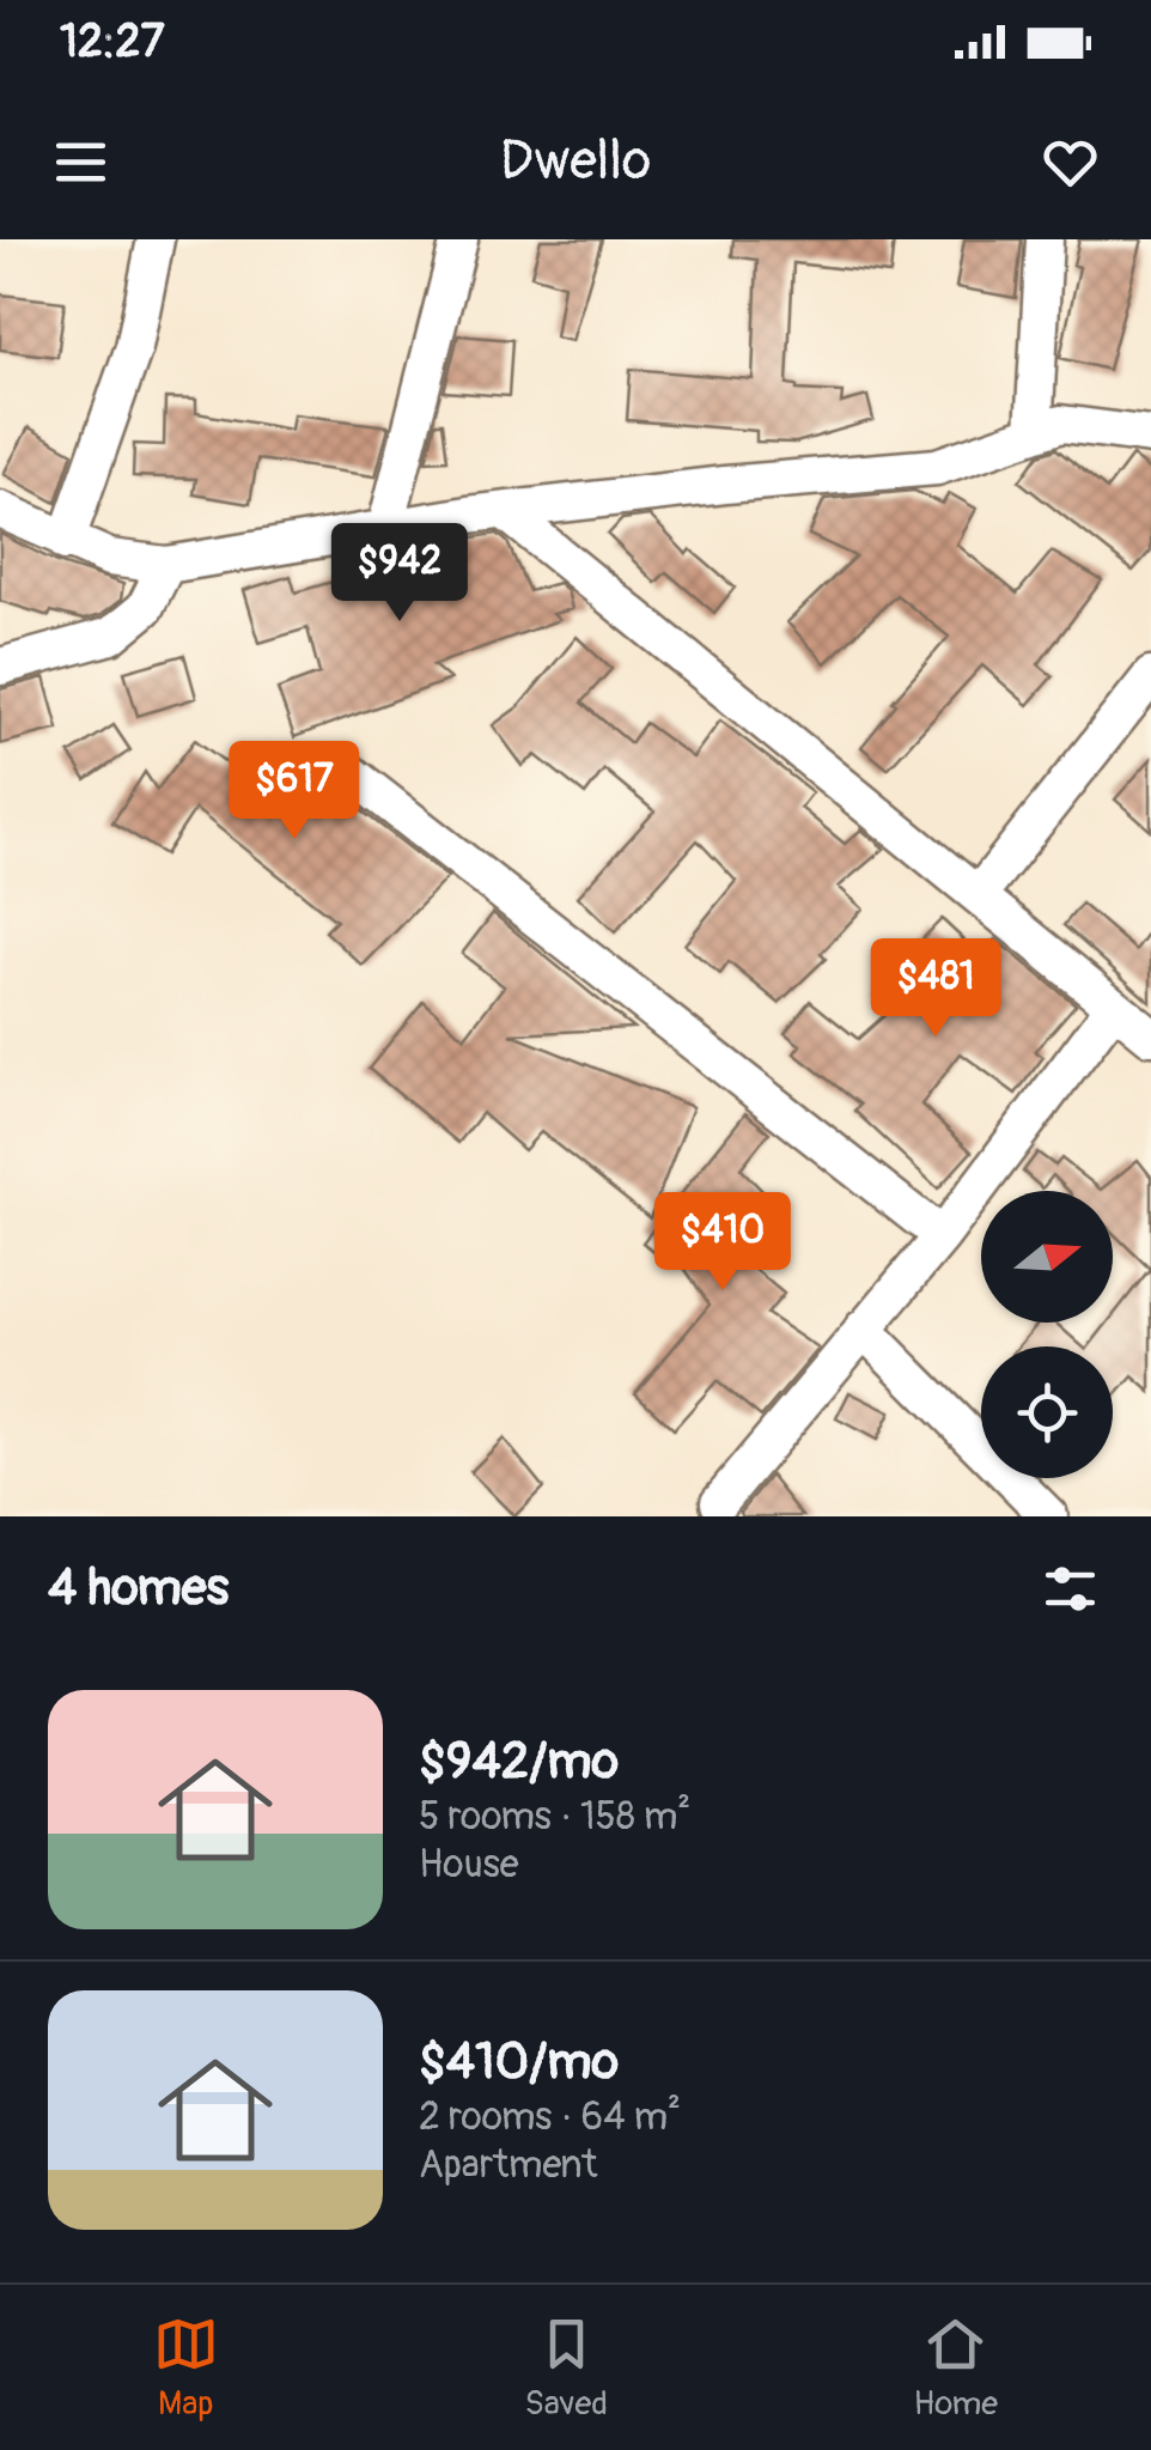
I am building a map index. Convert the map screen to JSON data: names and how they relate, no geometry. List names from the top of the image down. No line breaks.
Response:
{"north":"right","page":{"status":"12:27","header":"Dwello","price":["$942","$617","$481","$410"],"heading":"4 homes","list":[{"name":"$942/mo","note":"5 rooms · 158 m² · House"},{"name":"$410/mo","note":"2 rooms · 64 m² · Apartment"}],"tabs":["Map","Saved","Home"]}}
